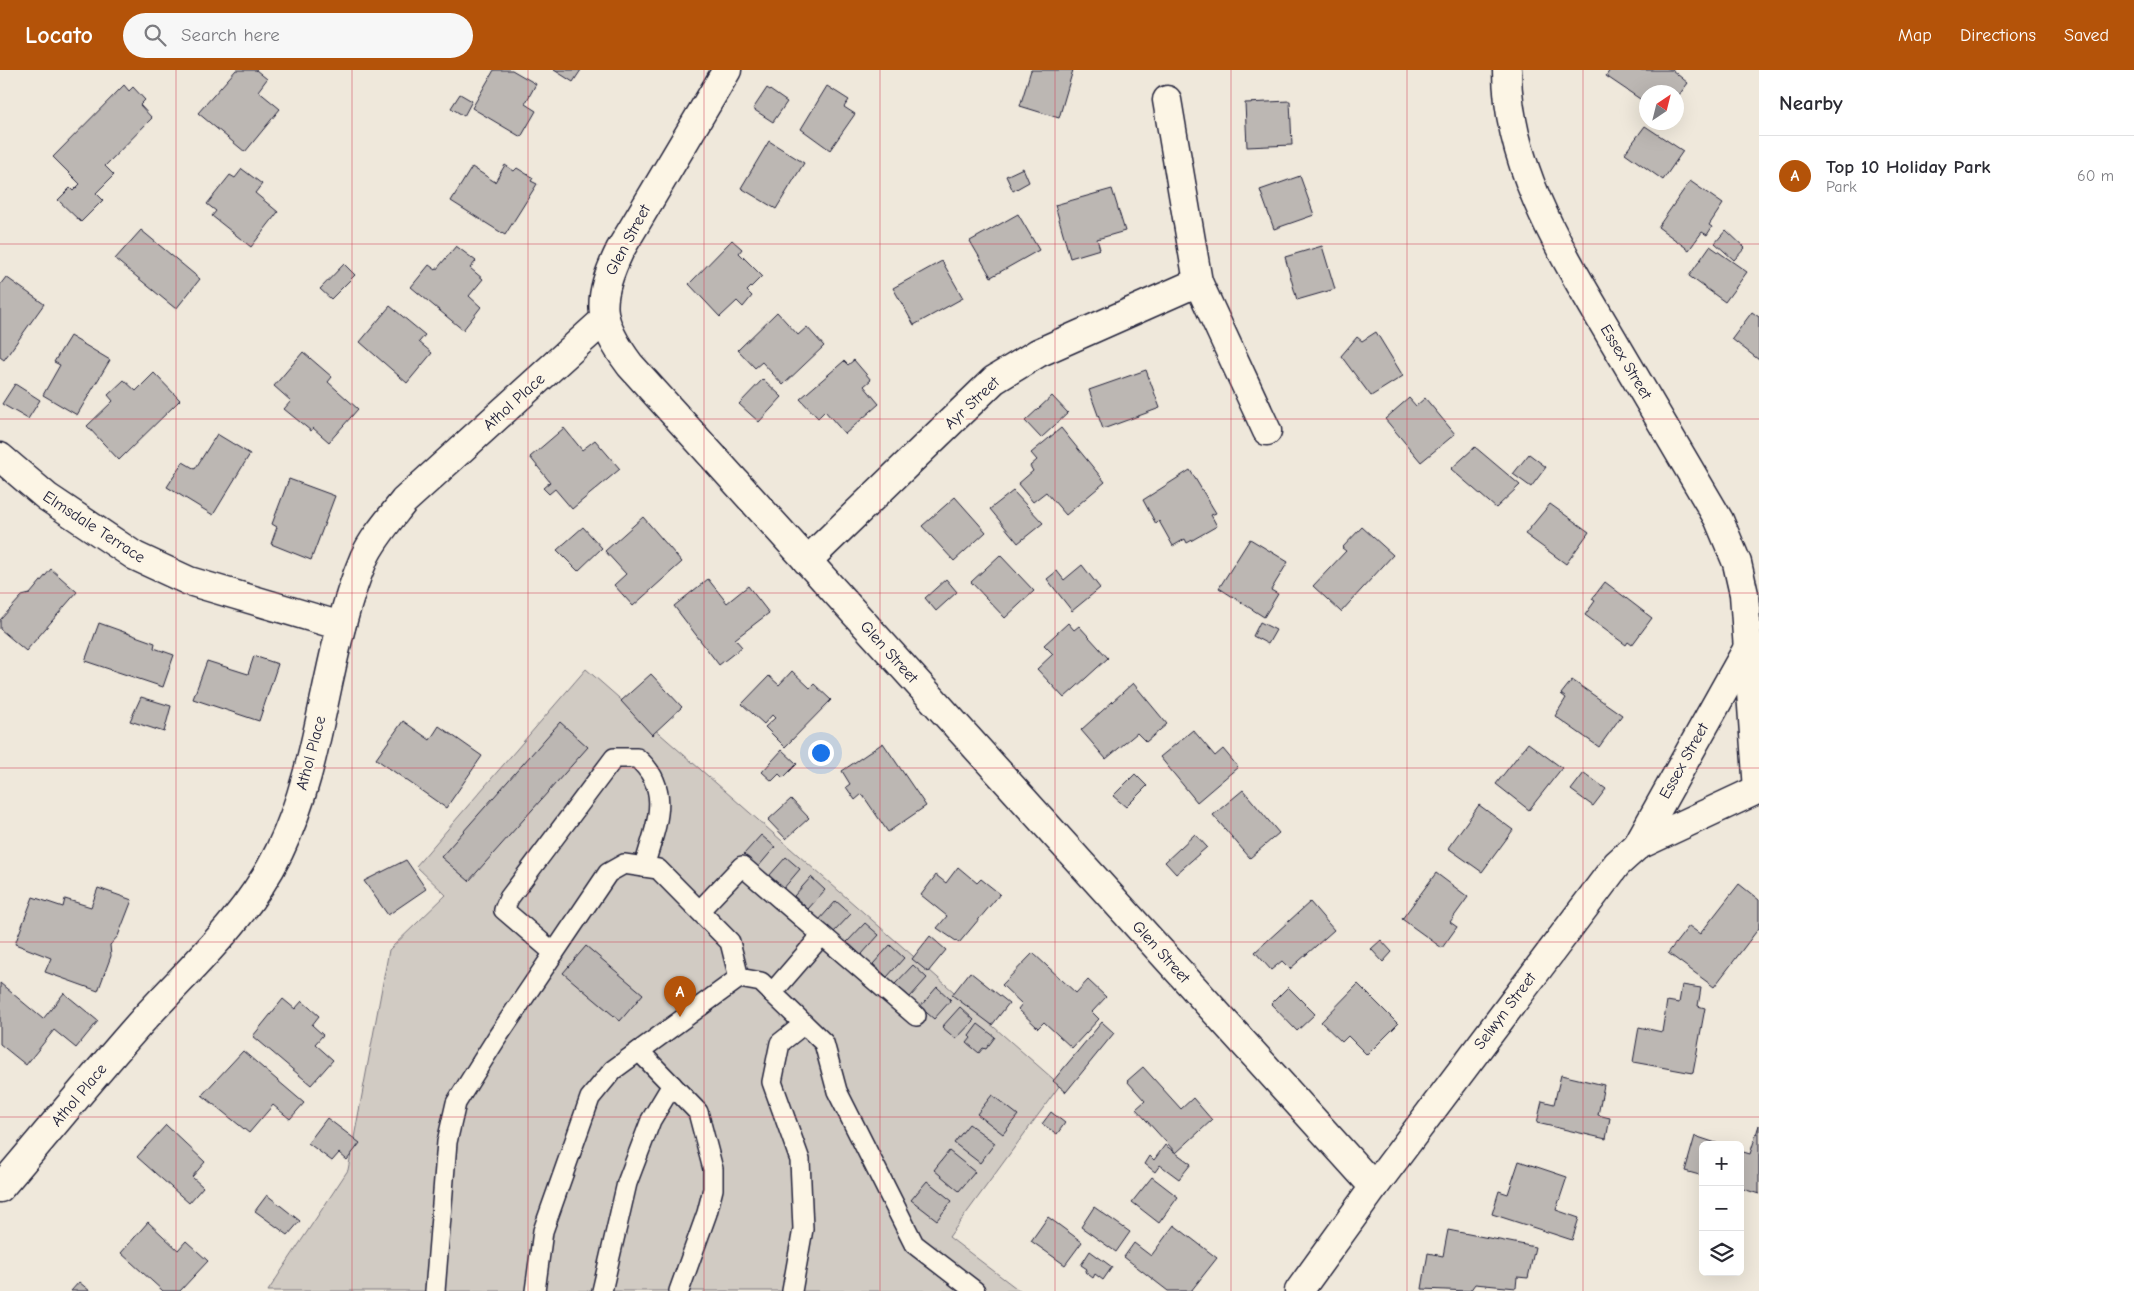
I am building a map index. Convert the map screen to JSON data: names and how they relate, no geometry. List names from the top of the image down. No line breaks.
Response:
{"streets":{"street":["Glen Street","Essex Street","Athol Place","Ayr Street","Elmsdale Terrace","Selwyn Street"]},"crossings":[["Glen Street","Athol Place"],["Glen Street","Ayr Street"],["Glen Street","Selwyn Street"],["Essex Street","Selwyn Street"],["Athol Place","Elmsdale Terrace"]],"north":"top right","page":{"header":"Locato","search":"Search here","nav":["Map","Directions","Saved"],"heading":"Nearby","list":[{"mark":"A","name":"Top 10 Holiday Park","note":"Park","value":"60 m"}],"pins":"A","map_buttons":["+","−"]}}
